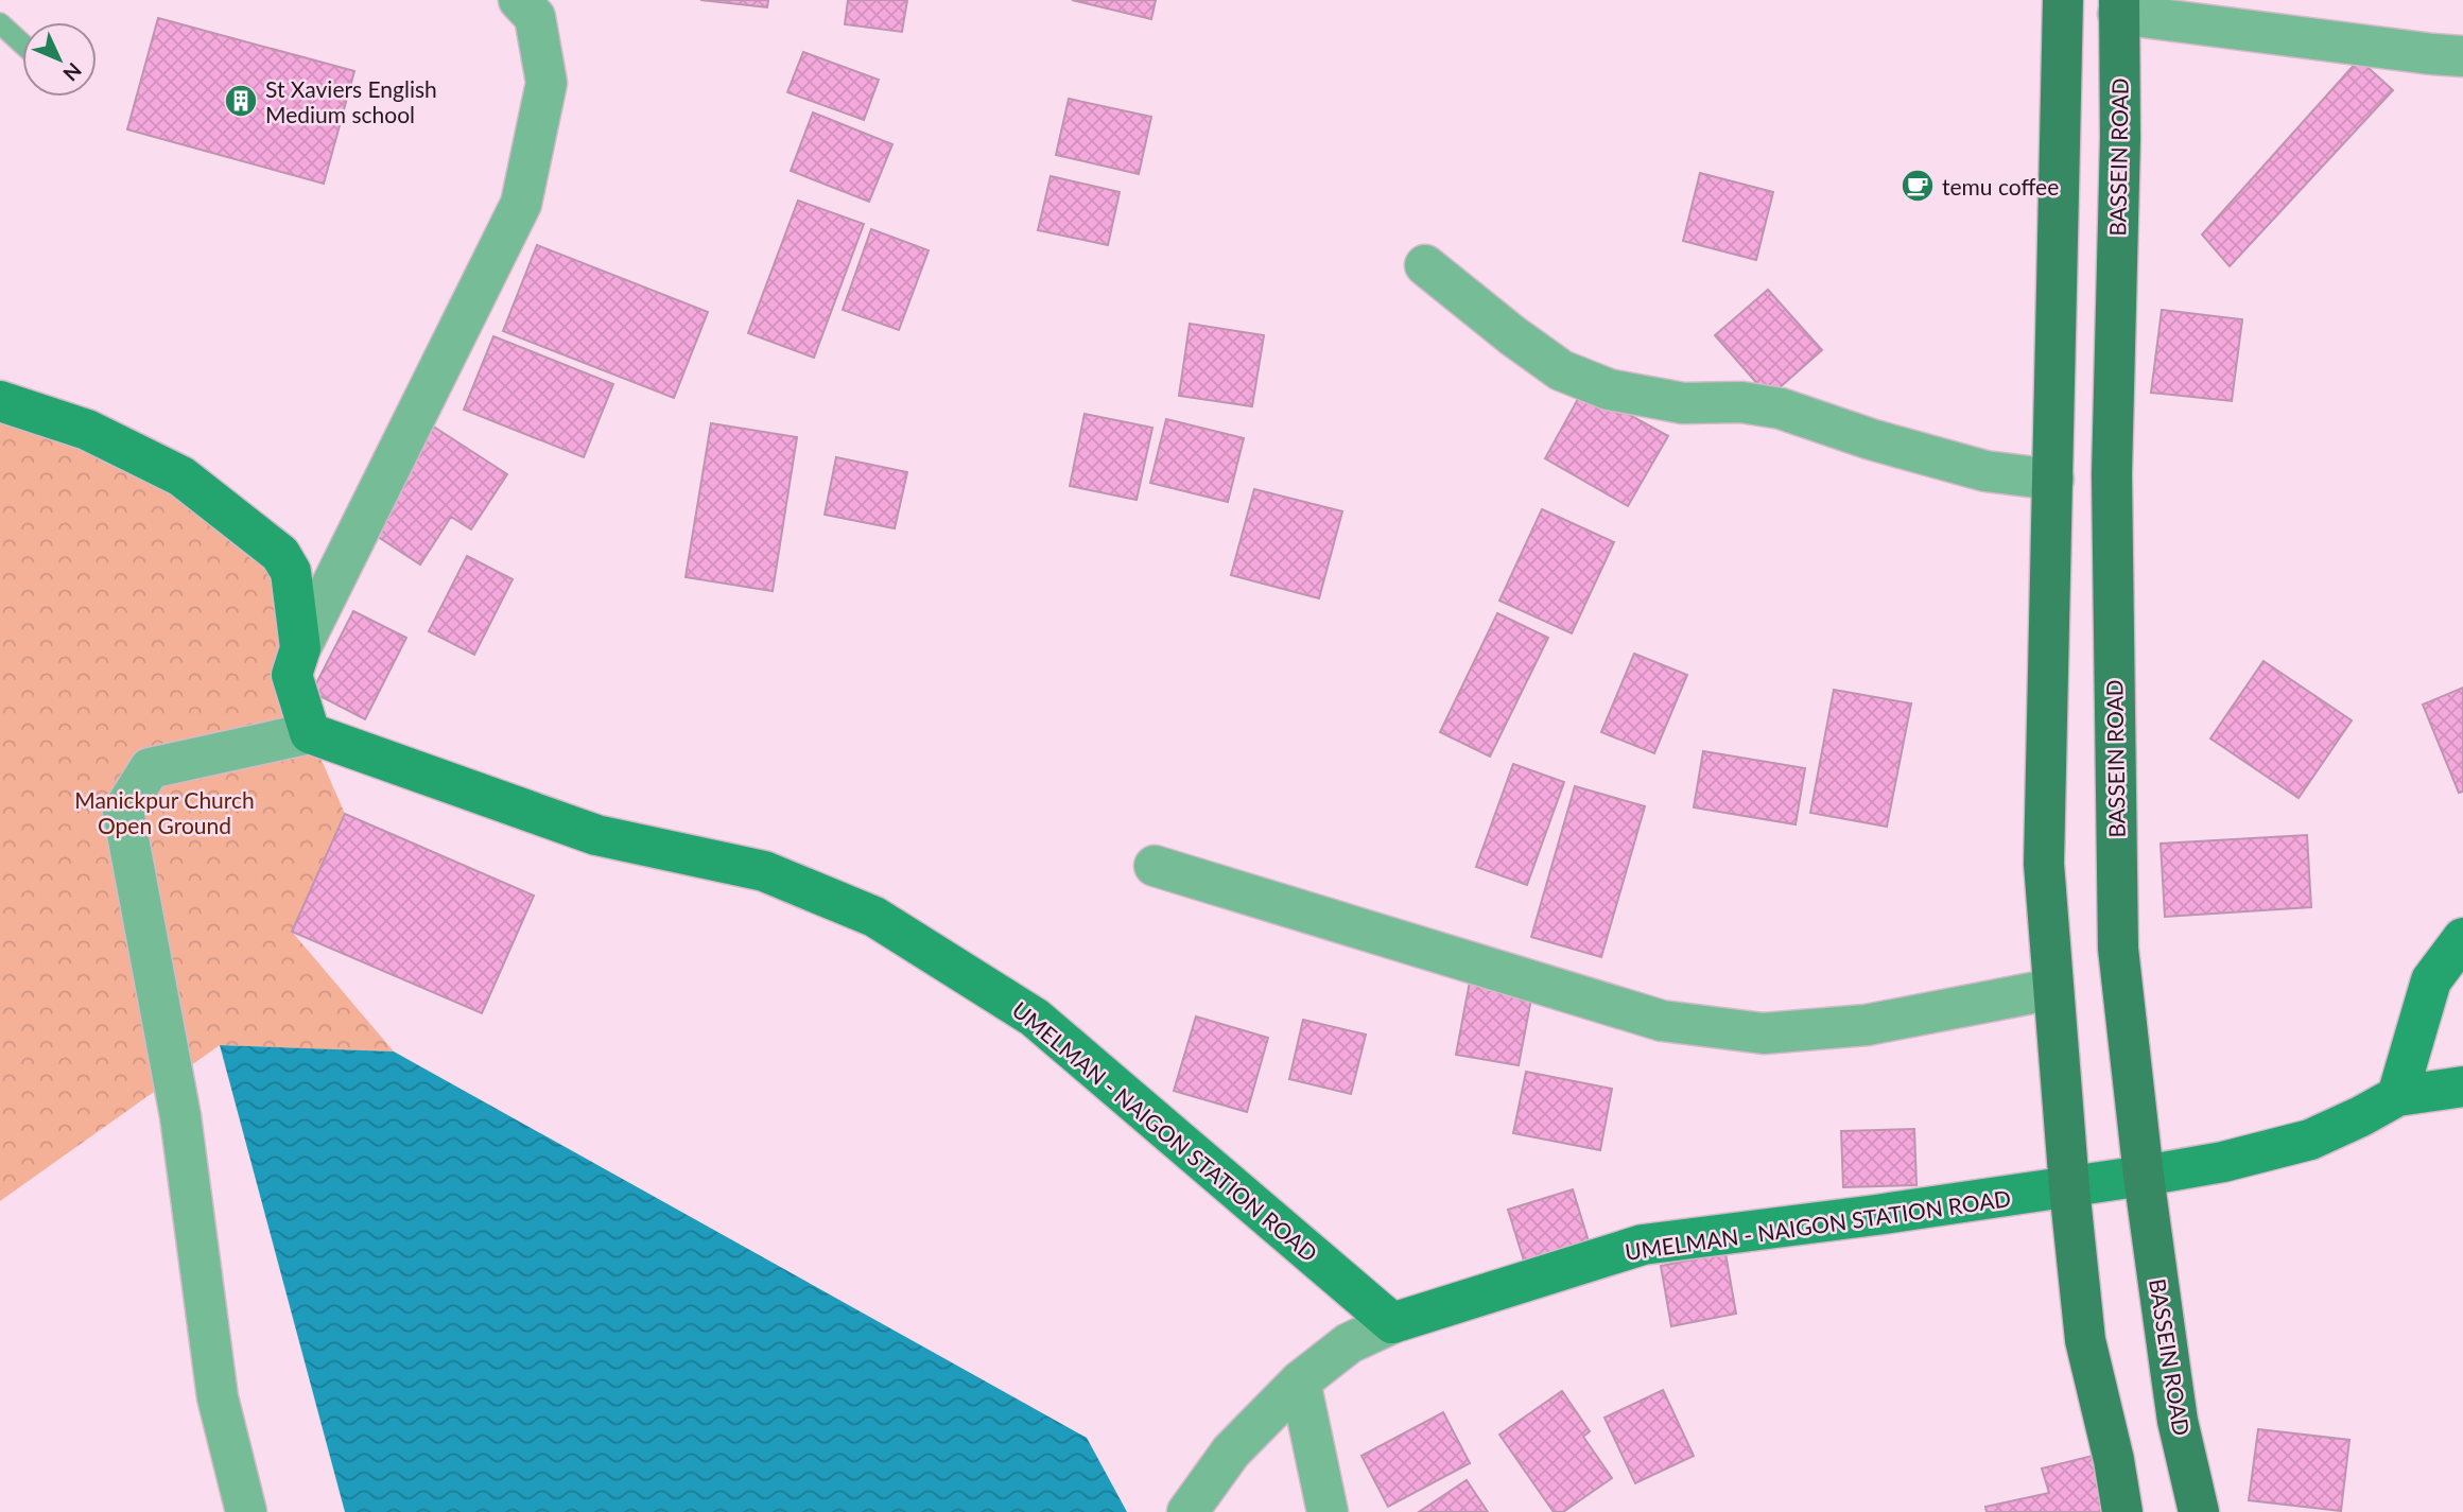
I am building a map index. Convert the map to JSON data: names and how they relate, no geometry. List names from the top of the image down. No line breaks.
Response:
{"streets":{"main road":["BASSEIN ROAD"],"street":["UMELMAN - NAIGON STATION ROAD"]},"crossings":[["BASSEIN ROAD","UMELMAN - NAIGON STATION ROAD"]],"parks":["Manickpur Church Open Ground"],"places":{"building":["St Xaviers English Medium school"],"cafe":["temu coffee"]},"north":"bottom right"}
